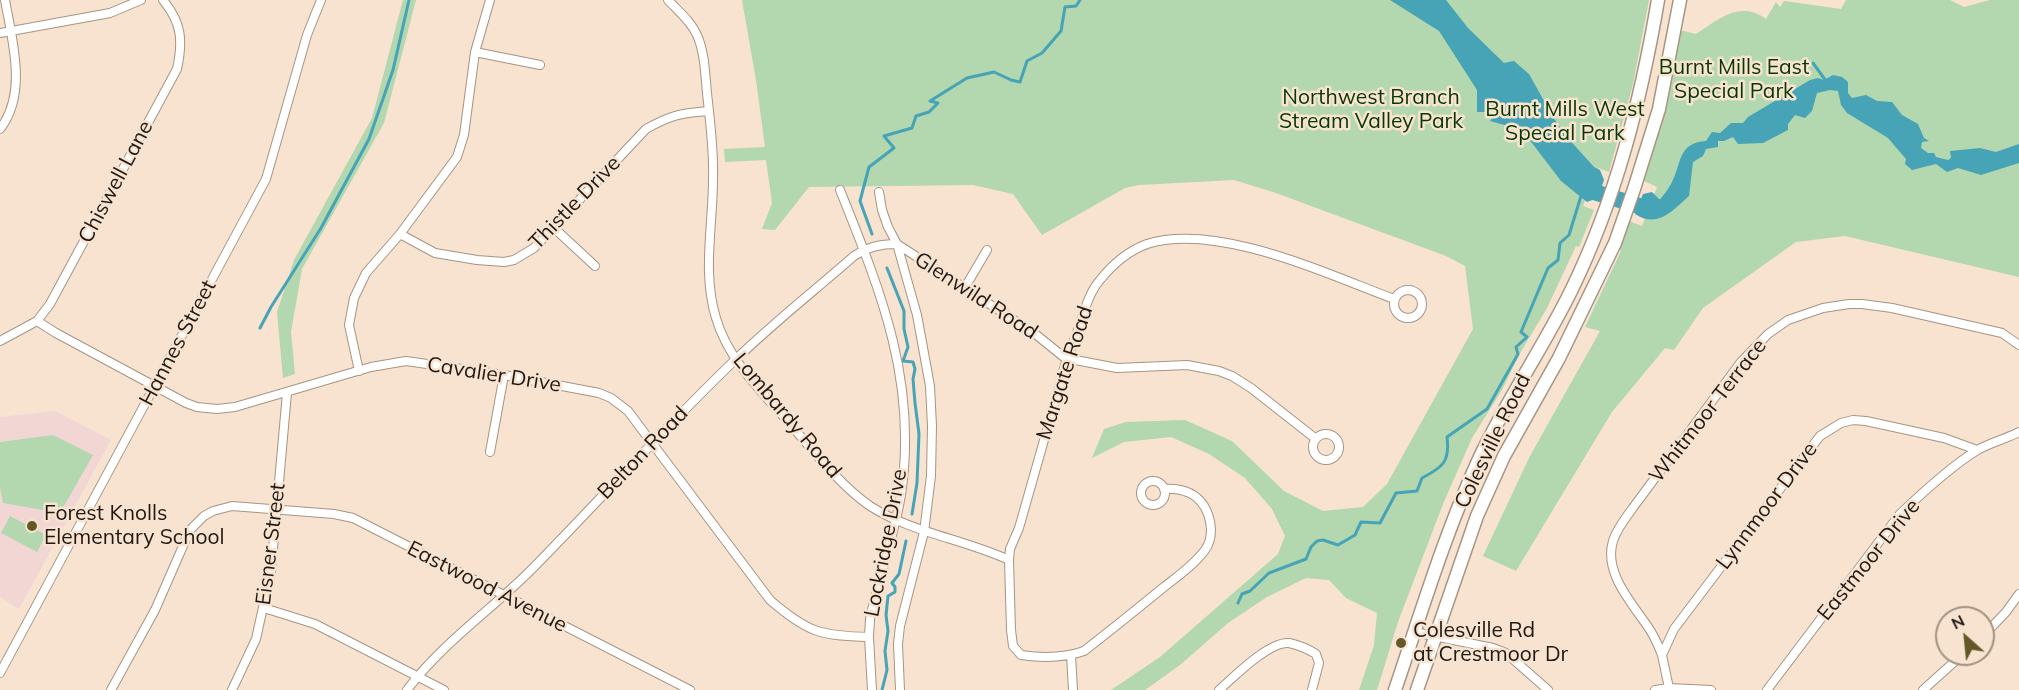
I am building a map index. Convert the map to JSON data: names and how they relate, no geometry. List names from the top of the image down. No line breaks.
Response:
{"streets":{"highway":["Colesville Road"],"street":["Chiswell Lane","Thistle Drive","Glenwild Road","Hannes Street","Margate Road","Cavalier Drive","Whitmoor Terrace","Lombardy Road","Belton Road","Lynnmoor Drive","Lockridge Drive","Eisner Street","Eastmoor Drive","Eastwood Avenue"]},"crossings":[["Chiswell Lane","Cavalier Drive"],["Thistle Drive","Lombardy Road"],["Glenwild Road","Margate Road"],["Glenwild Road","Belton Road"],["Glenwild Road","Lockridge Drive"],["Hannes Street","Cavalier Drive"],["Margate Road","Lombardy Road"],["Cavalier Drive","Belton Road"],["Cavalier Drive","Lockridge Drive"],["Cavalier Drive","Eisner Street"],["Whitmoor Terrace","Lynnmoor Drive"],["Lombardy Road","Belton Road"],["Lombardy Road","Lockridge Drive"],["Belton Road","Lockridge Drive"],["Belton Road","Eastwood Avenue"],["Lynnmoor Drive","Eastmoor Drive"],["Eisner Street","Eastwood Avenue"]],"parks":["Burnt Mills East Special Park","Northwest Branch Stream Valley Park","Burnt Mills West Special Park"],"places":["Forest Knolls Elementary School","Colesville Rd at Crestmoor Dr"],"north":"top left"}
